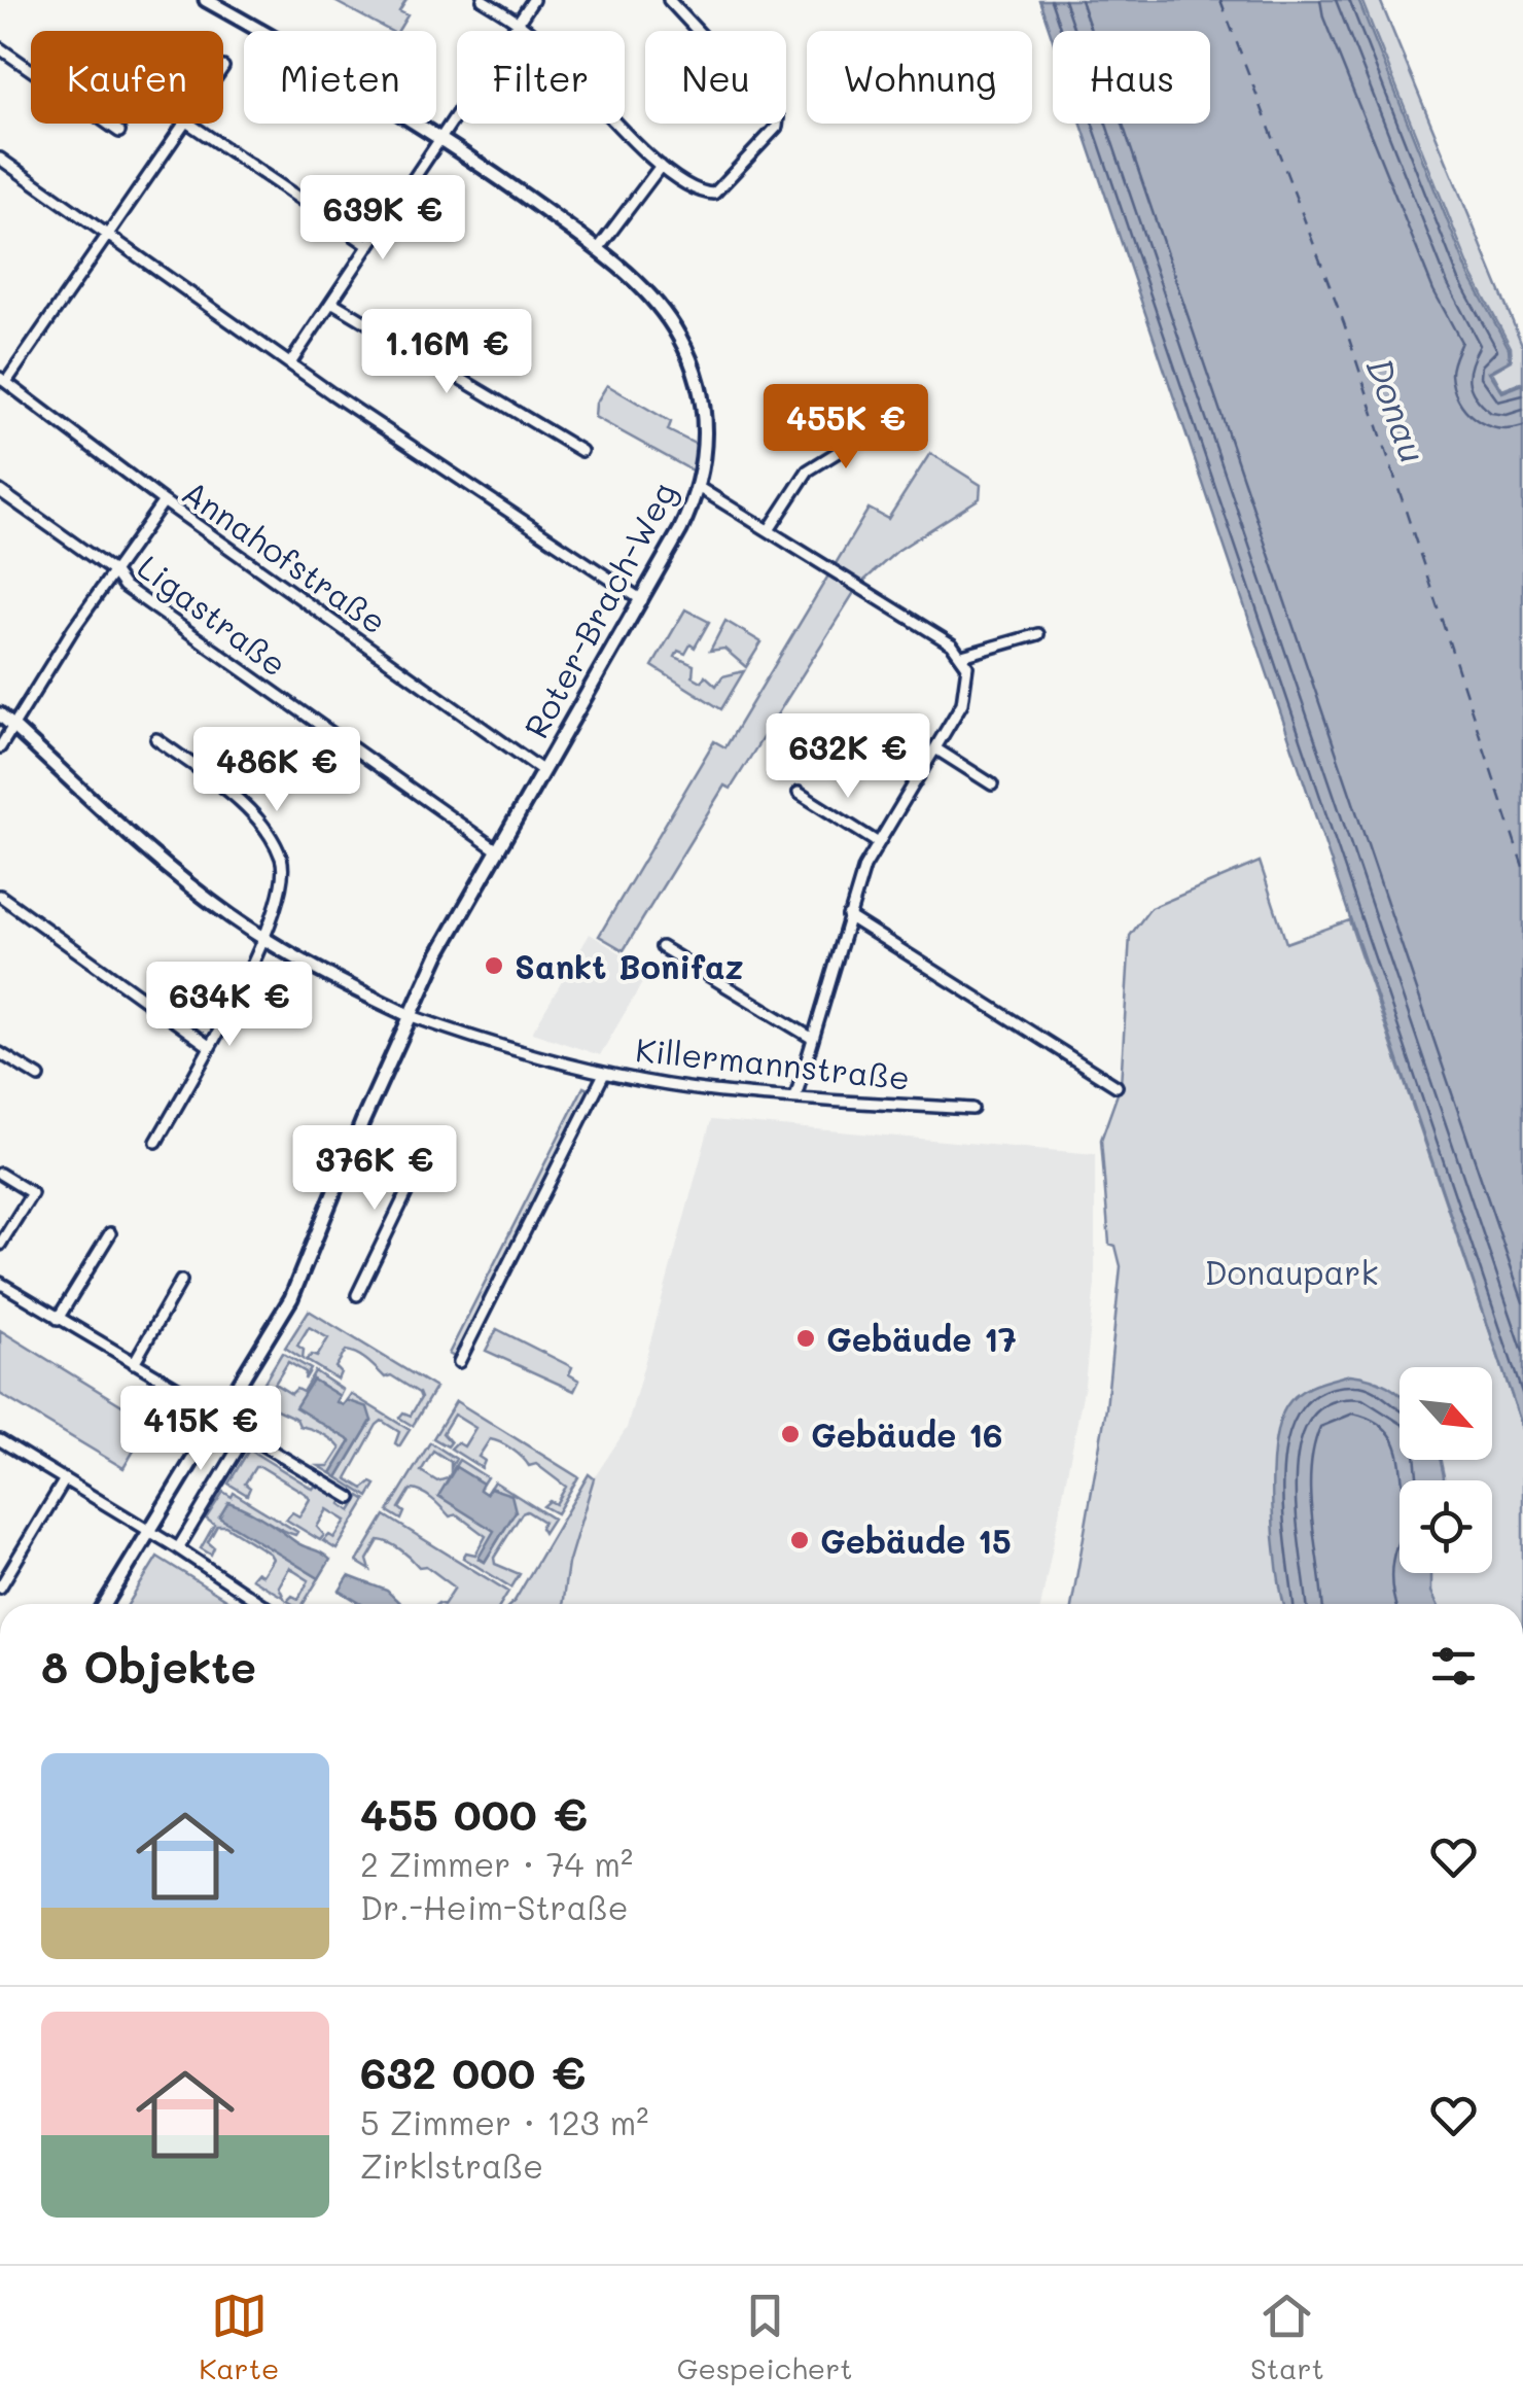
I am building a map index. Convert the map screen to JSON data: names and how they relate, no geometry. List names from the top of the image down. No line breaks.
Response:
{"streets":{"street":["Annahofstraße","Roter-Brach-Weg","Ligastraße","Killermannstraße"]},"crossings":[["Annahofstraße","Roter-Brach-Weg"],["Roter-Brach-Weg","Ligastraße"],["Roter-Brach-Weg","Killermannstraße"]],"water":["Donau"],"parks":["Donaupark"],"places":["Sankt Bonifaz","Gebäude 17","Gebäude 16","Gebäude 15"],"north":"bottom right","page":{"chip":["Kaufen","Mieten","Filter","Neu","Wohnung","Haus"],"price":["639K €","1.16M €","455K €","632K €","486K €","634K €","376K €","415K €"],"heading":"8 Objekte","list":[{"name":"455 000 €","note":"2 Zimmer · 74 m² · Dr.-Heim-Straße"},{"name":"632 000 €","note":"5 Zimmer · 123 m² · Zirklstraße"}],"tabs":["Karte","Gespeichert","Start"]}}
